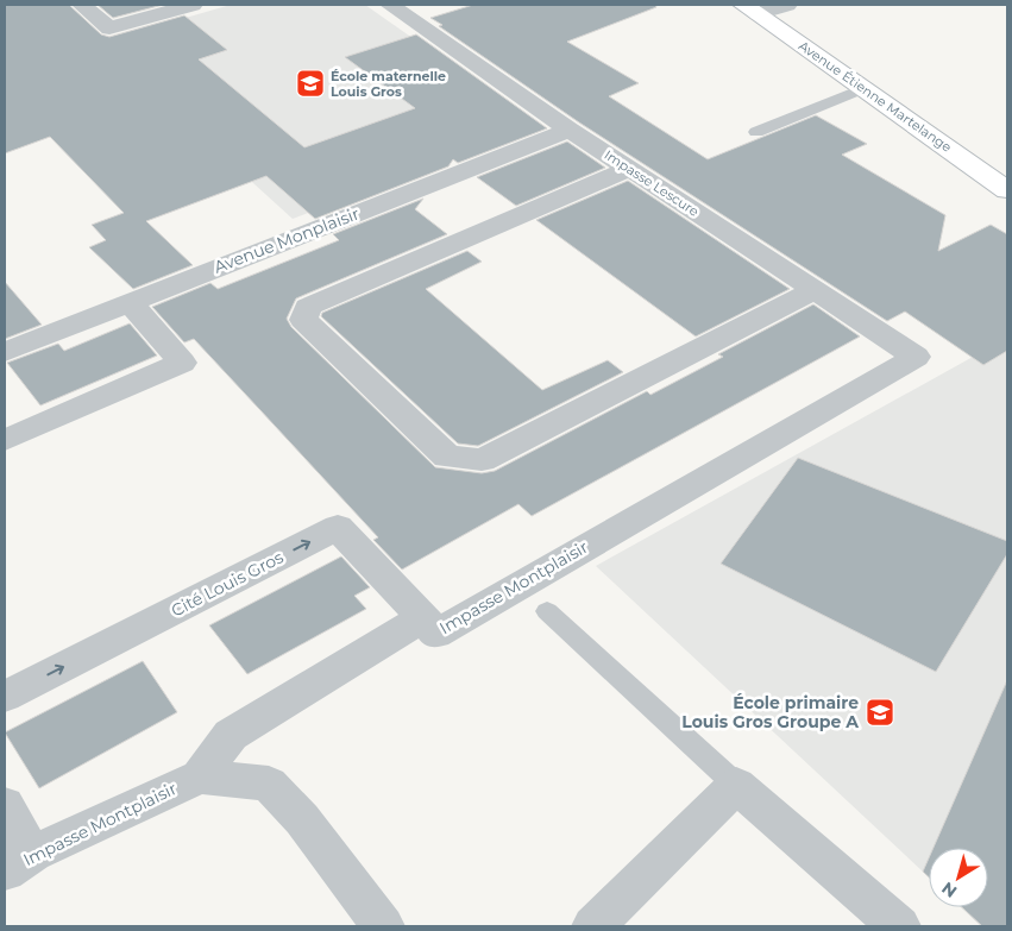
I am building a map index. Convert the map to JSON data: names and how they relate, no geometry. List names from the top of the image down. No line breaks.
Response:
{"streets":{"street":["Avenue Étienne Martelange","Impasse Lescure","Avenue Monplaisir","Cité Louis Gros","Impasse Montplaisir"]},"crossings":[["Impasse Lescure","Avenue Monplaisir"],["Impasse Lescure","Impasse Montplaisir"],["Cité Louis Gros","Impasse Montplaisir"]],"one_way":["Cité Louis Gros"],"places":{"school or university":["École maternelle Louis Gros","École primaire Louis Gros Groupe A"]},"north":"bottom left"}
